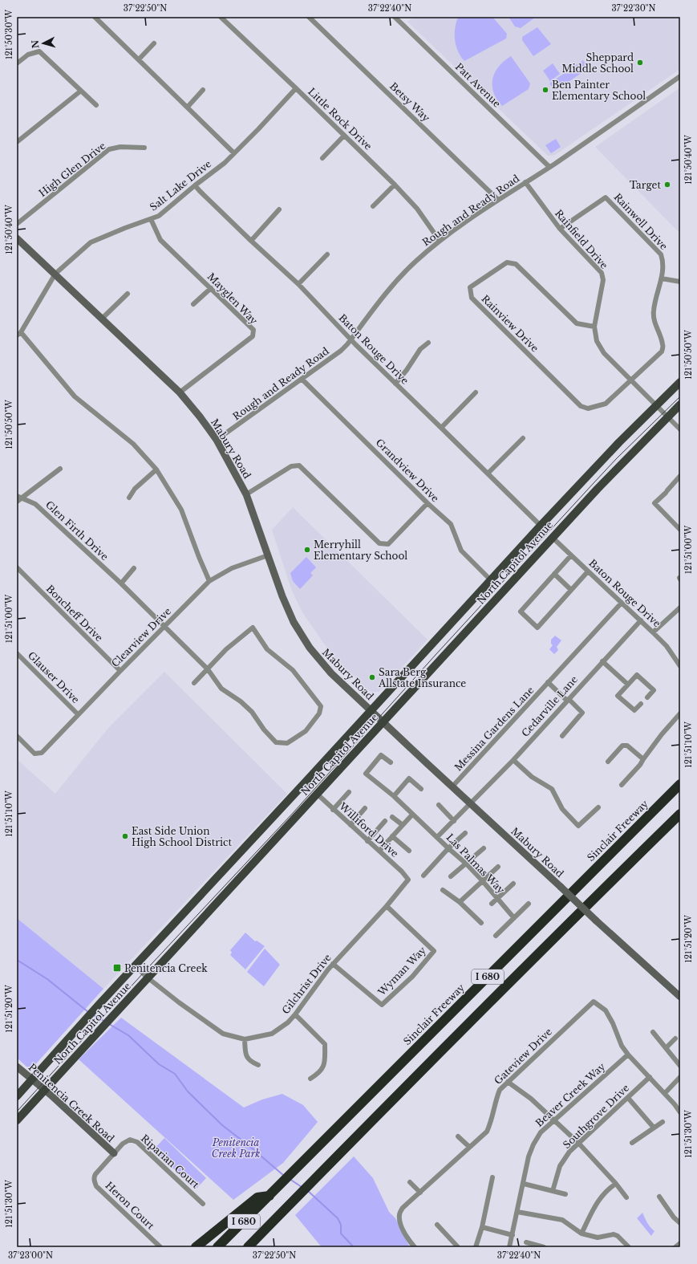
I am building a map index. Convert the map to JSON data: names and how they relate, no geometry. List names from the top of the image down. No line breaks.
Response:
{"streets":{"highway":["Sinclair Freeway","I 680"],"main road":["Mabury Road","North Capitol Avenue","Penitencia Creek Road"],"street":["Patt Avenue","Betsy Way","Little Rock Drive","High Glen Drive","Salt Lake Drive","Rough and Ready Road","Rainwell Drive","Rainfield Drive","Mayglen Way","Rainview Drive","Baton Rouge Drive","Grandview Drive","Glen Firth Drive","Boncheff Drive","Clearview Drive","Glauser Drive","Cedarville Lane","Messina Gardens Lane","Williford Drive","Las Palmas Way","Wyman Way","Gilchrist Drive","Gateview Drive","Beaver Creek Way","Southgrove Drive","Riparian Court","Heron Court"]},"crossings":[["Patt Avenue","Rough and Ready Road"],["Betsy Way","Rough and Ready Road"],["Little Rock Drive","Salt Lake Drive"],["Little Rock Drive","Rough and Ready Road"],["Salt Lake Drive","Mayglen Way"],["Salt Lake Drive","Baton Rouge Drive"],["Salt Lake Drive","Mabury Road"],["Rough and Ready Road","Rainfield Drive"],["Rough and Ready Road","Baton Rouge Drive"],["Rough and Ready Road","Mabury Road"],["Rough and Ready Road","Grandview Drive"],["Rainwell Drive","Rainfield Drive"],["Rainwell Drive","Rainview Drive"],["Rainfield Drive","Rainview Drive"],["Rainfield Drive","North Capitol Avenue"],["Mayglen Way","Mabury Road"],["Baton Rouge Drive","North Capitol Avenue"],["Baton Rouge Drive","Cedarville Lane"],["Baton Rouge Drive","Messina Gardens Lane"],["Mabury Road","North Capitol Avenue"],["Mabury Road","Clearview Drive"],["Mabury Road","Cedarville Lane"],["Mabury Road","Messina Gardens Lane"],["Mabury Road","Las Palmas Way"],["Grandview Drive","North Capitol Avenue"],["Glen Firth Drive","Clearview Drive"],["North Capitol Avenue","Williford Drive"],["North Capitol Avenue","Gilchrist Drive"],["North Capitol Avenue","Penitencia Creek Road"],["Boncheff Drive","Clearview Drive"],["Clearview Drive","Glauser Drive"],["Cedarville Lane","Las Palmas Way"],["Williford Drive","Gilchrist Drive"],["Wyman Way","Gilchrist Drive"],["Gateview Drive","Beaver Creek Way"],["Penitencia Creek Road","Riparian Court"],["Penitencia Creek Road","Heron Court"],["Riparian Court","Heron Court"]],"parks":["Penitencia Creek Park"],"places":{"other":["Sheppard Middle School","Ben Painter Elementary School","Target","Merryhill Elementary School","Sara Berg Allstate Insurance","East Side Union High School District"],"transit":["Penitencia Creek"]},"north":"left","coordinates":["37°22'50\"N","37°22'40\"N","37°22'30\"N","121°50'30\"W","121°50'40\"W","121°50'50\"W","121°51'00\"W","121°51'10\"W","121°51'20\"W","121°51'30\"W","37°23'00\"N"]}
